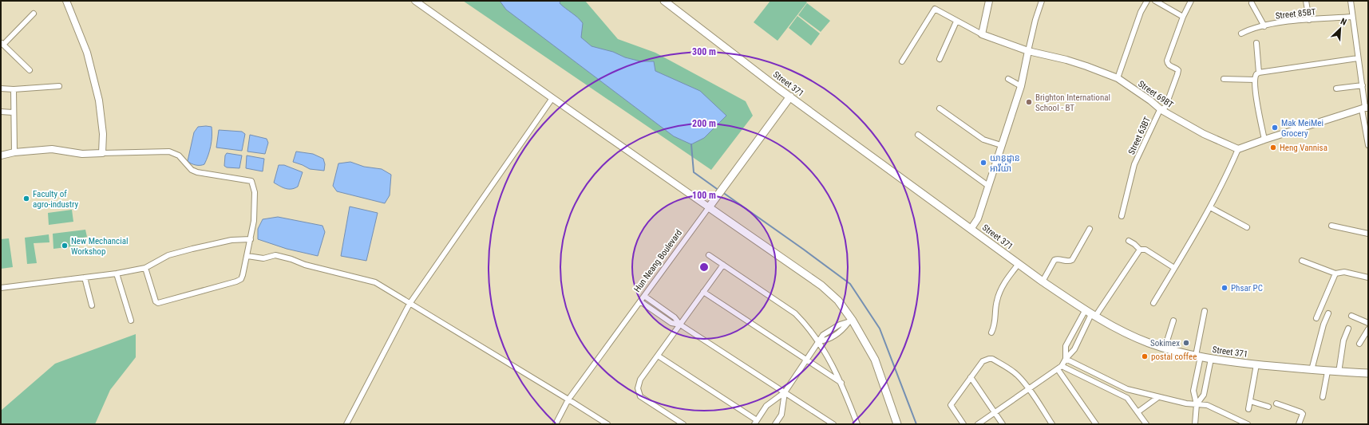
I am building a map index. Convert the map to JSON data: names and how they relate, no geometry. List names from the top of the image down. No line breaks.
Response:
{"streets":{"main road":["Street 371","Hun Neang Boulevard"],"street":["Street 85BT","Street 69BT","Street 63BT"]},"crossings":[["Street 371","Hun Neang Boulevard"],["Street 69BT","Street 63BT"]],"places":["Brighton International School - BT","Mak MeiMei Grocery","Heng Vannisa","យាន្ដដ្ឋាន អារីយ៉ា","Faculty of agro-industry","New Mechancial Workshop","Phsar PC","Sokimex","postal coffee"],"north":"top right","rings":["300 m","200 m","100 m"]}
